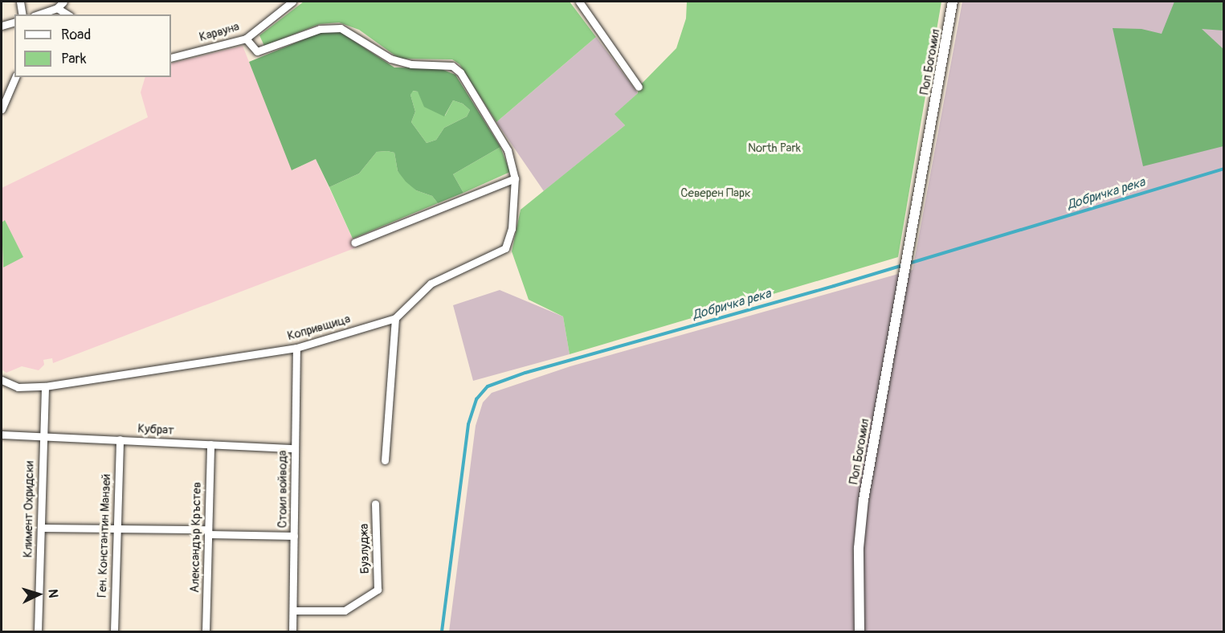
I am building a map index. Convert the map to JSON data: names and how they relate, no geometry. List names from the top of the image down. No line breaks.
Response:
{"streets":{"street":["Карвуна","Поп Богомил","Копривщица","Кубрат","Стоил войвода","Климент Охридски","Ген. Константин Манзей","Александър Кръстев","Бузлуджа"]},"crossings":[["Карвуна","Копривщица"],["Копривщица","Стоил войвода"],["Копривщица","Климент Охридски"],["Кубрат","Стоил войвода"],["Кубрат","Климент Охридски"],["Кубрат","Ген. Константин Манзей"],["Кубрат","Александър Кръстев"],["Стоил войвода","Бузлуджа"]],"water":["Добричка река"],"parks":["North Park","Северен Парк"],"legend":["Road","Park"],"north":"right"}
